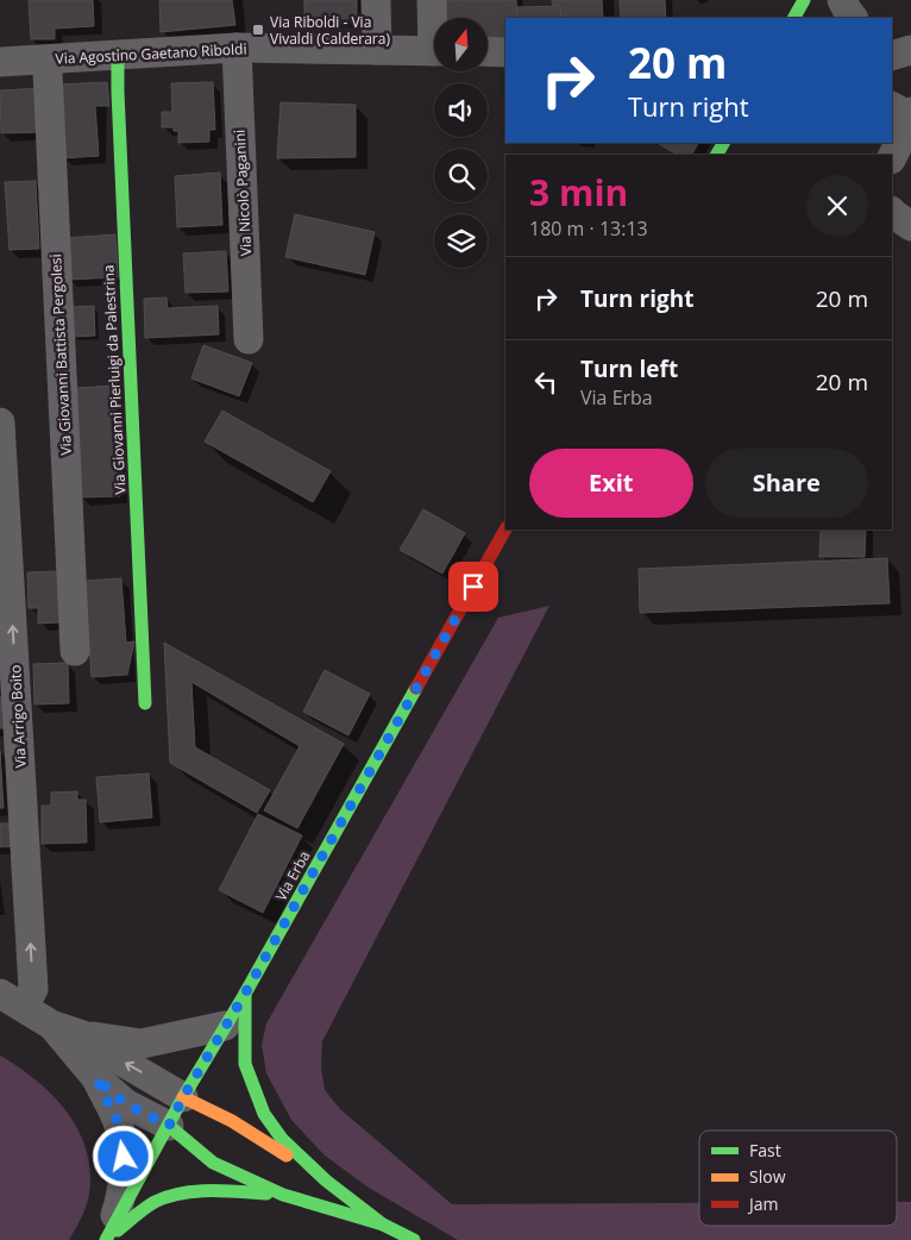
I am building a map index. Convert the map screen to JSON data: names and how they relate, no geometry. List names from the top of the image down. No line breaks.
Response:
{"streets":{"main road":["Via Giovanni Pierluigi da Palestrina","Via Erba"],"street":["Via Agostino Gaetano Riboldi","Via Nicolò Paganini","Via Giovanni Battista Pergolesi","Via Arrigo Boito"]},"crossings":[["Via Agostino Gaetano Riboldi","Via Nicolò Paganini"],["Via Agostino Gaetano Riboldi","Via Giovanni Battista Pergolesi"],["Via Agostino Gaetano Riboldi","Via Giovanni Pierluigi da Palestrina"]],"one_way":["Via Arrigo Boito"],"places":{"transit":["Via Riboldi - Via Vivaldi (Calderara)"]},"legend":["Fast","Slow","Jam"],"north":"top","page":{"turn":["20 m","Turn right"],"heading":["3 min","180 m · 13:13"],"list":[{"name":"Turn right","value":"20 m"},{"name":"Turn left","note":"Via Erba","value":"20 m"}],"buttons":["Exit","Share"]}}
